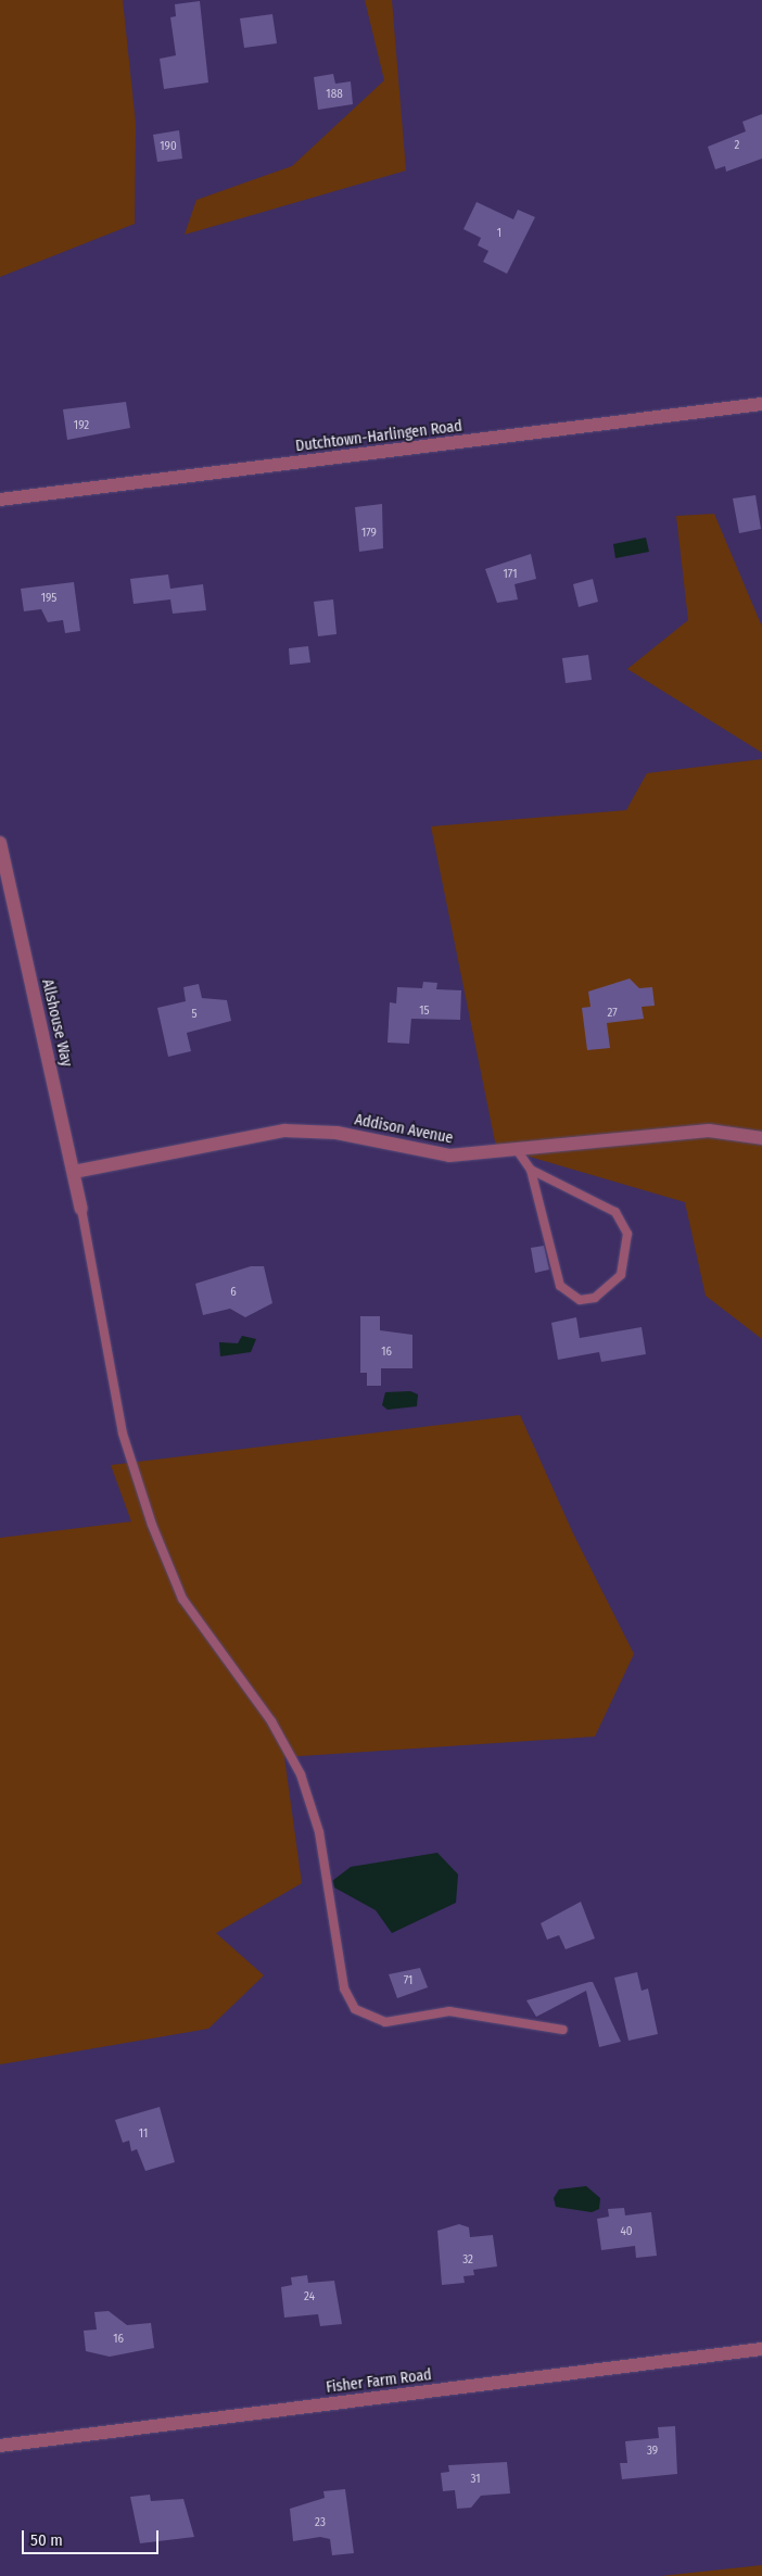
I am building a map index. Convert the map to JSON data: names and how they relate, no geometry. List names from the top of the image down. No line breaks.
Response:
{"streets":{"street":["Dutchtown-Harlingen Road","Allshouse Way","Addison Avenue","Fisher Farm Road"]},"crossings":[["Allshouse Way","Addison Avenue"]],"house_numbers":["188","2","190","1","192","179","171","195","15","27","5","6","16","71","11","40","32","24","16","39","31","23"],"scale_bar":"50 m"}
